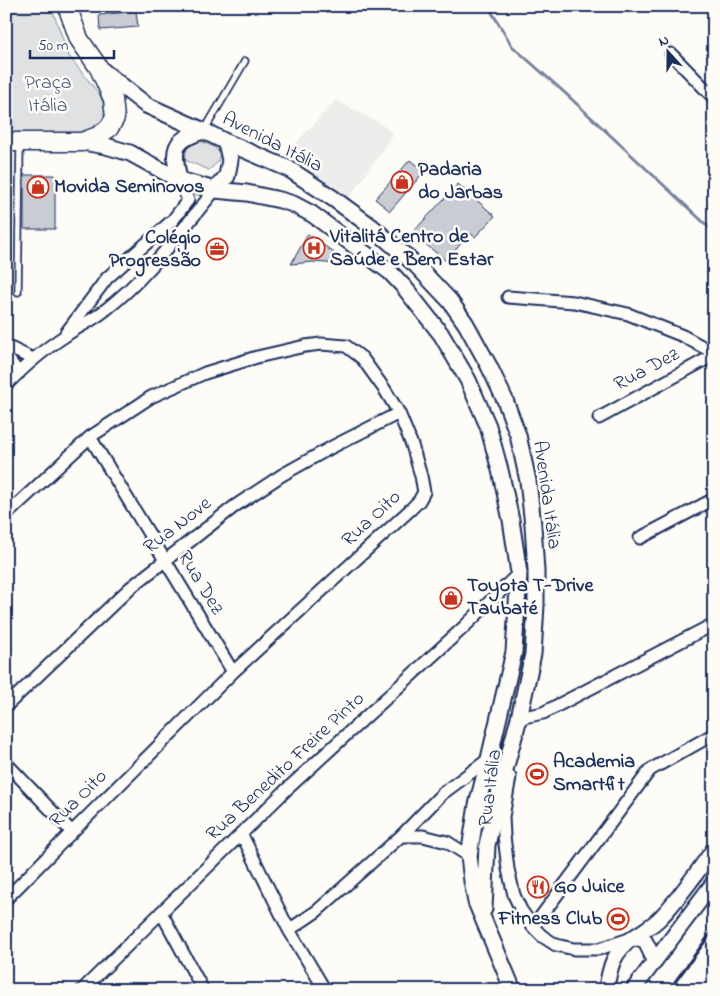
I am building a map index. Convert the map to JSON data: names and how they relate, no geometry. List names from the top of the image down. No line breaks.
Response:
{"streets":{"main road":["Avenida Itália"],"street":["Rua Dez","Rua Oito","Rua Nove","Rua Benedito Freire Pinto","Rua Itália"]},"crossings":[["Avenida Itália","Rua Benedito Freire Pinto"],["Avenida Itália","Rua Itália"],["Rua Dez","Rua Oito"],["Rua Dez","Rua Nove"],["Rua Oito","Rua Nove"]],"parks":["Praça Itália"],"places":{"shop":["Padaria do Jarbas","Movida Seminovos","Toyota T-Drive Taubaté"],"hospital":["Vitalitá Centro de Saúde e Bem Estar"],"office":["Colégio Progressão"],"sports":["Academia Smartfit","Fitness Club"],"restaurant":["Go Juice"]},"scale_bar":"50 m","north":"top"}
